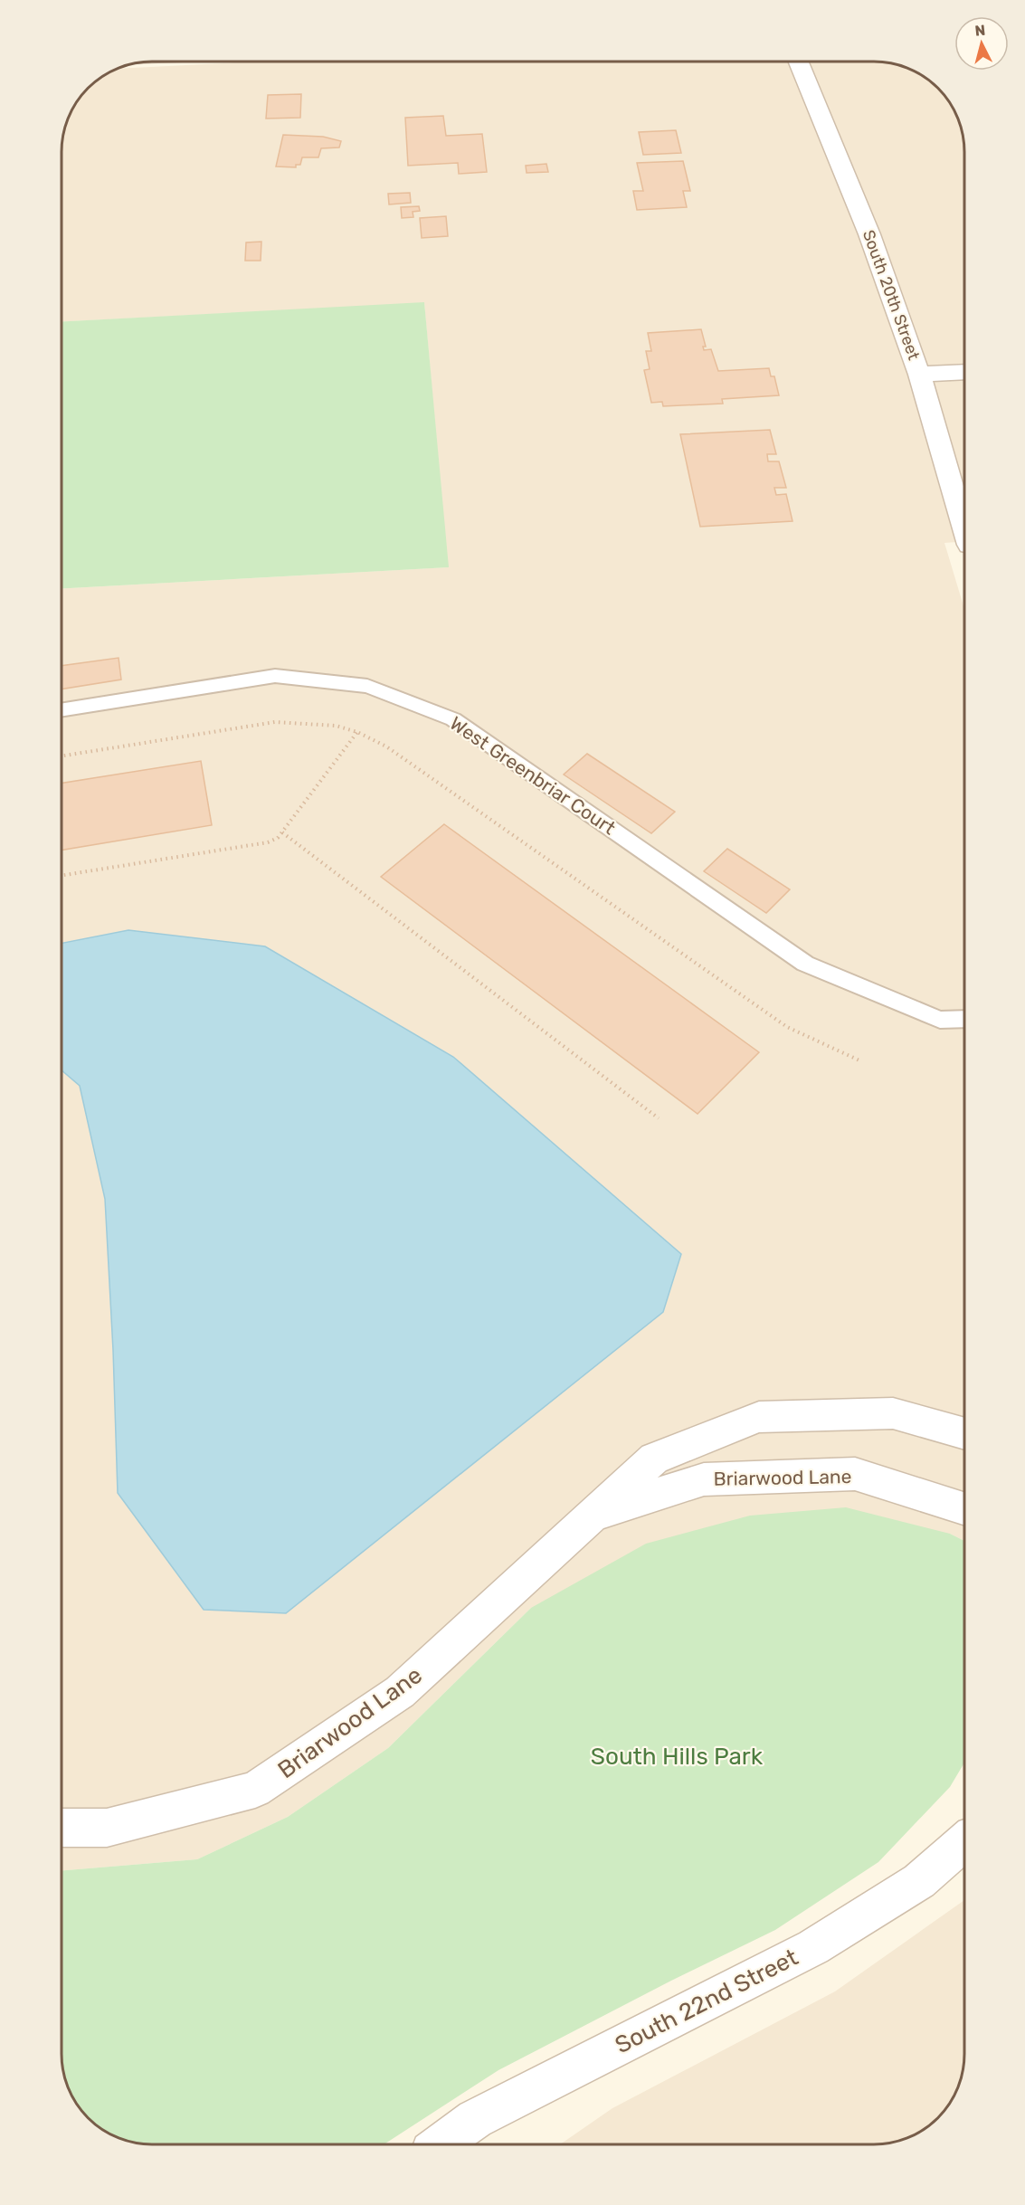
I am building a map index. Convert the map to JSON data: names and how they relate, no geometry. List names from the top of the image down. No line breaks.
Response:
{"streets":{"street":["South 20th Street","Briarwood Lane","South 22nd Street"],"lane":["West Greenbriar Court"]},"parks":["South Hills Park"],"north":"top"}
